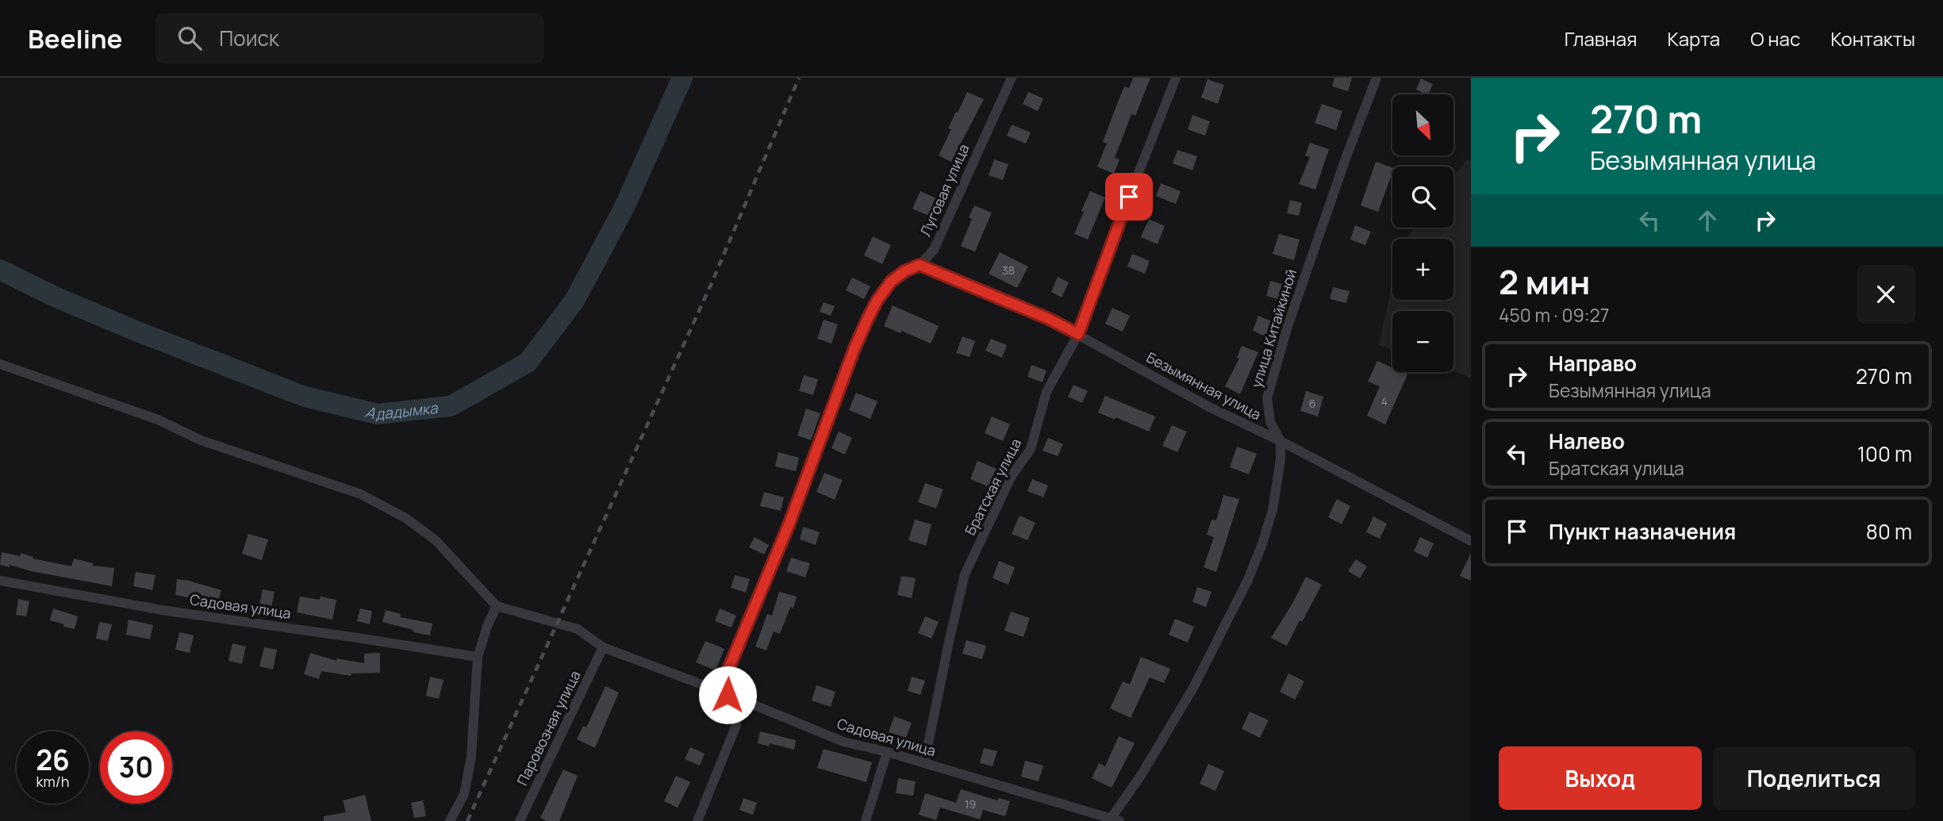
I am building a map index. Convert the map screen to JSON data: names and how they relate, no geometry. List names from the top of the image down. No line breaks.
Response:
{"streets":{"street":["Луговая улица","улица Китайкиной","Безымянная улица","Братская улица","Садовая улица","Паровозная улица"]},"crossings":[["Луговая улица","Безымянная улица"],["Луговая улица","Садовая улица"],["улица Китайкиной","Безымянная улица"],["улица Китайкиной","Садовая улица"],["Безымянная улица","Братская улица"],["Братская улица","Садовая улица"],["Садовая улица","Паровозная улица"]],"water":["Ададымка"],"house_numbers":["38","4","6","19"],"north":"bottom right","page":{"header":"Beeline","search":"Поиск","nav":["Главная","Карта","О нас","Контакты"],"turn":["270 m","Безымянная улица"],"map_buttons":["+","−"],"heading":["2 мин","450 m · 09:27"],"list":[{"name":"Направо","note":"Безымянная улица","value":"270 m"},{"name":"Налево","note":"Братская улица","value":"100 m"},{"name":"Пункт назначения","value":"80 m"}],"speed":"26 km/h","limit":"30","buttons":["Выход","Поделиться"]}}
